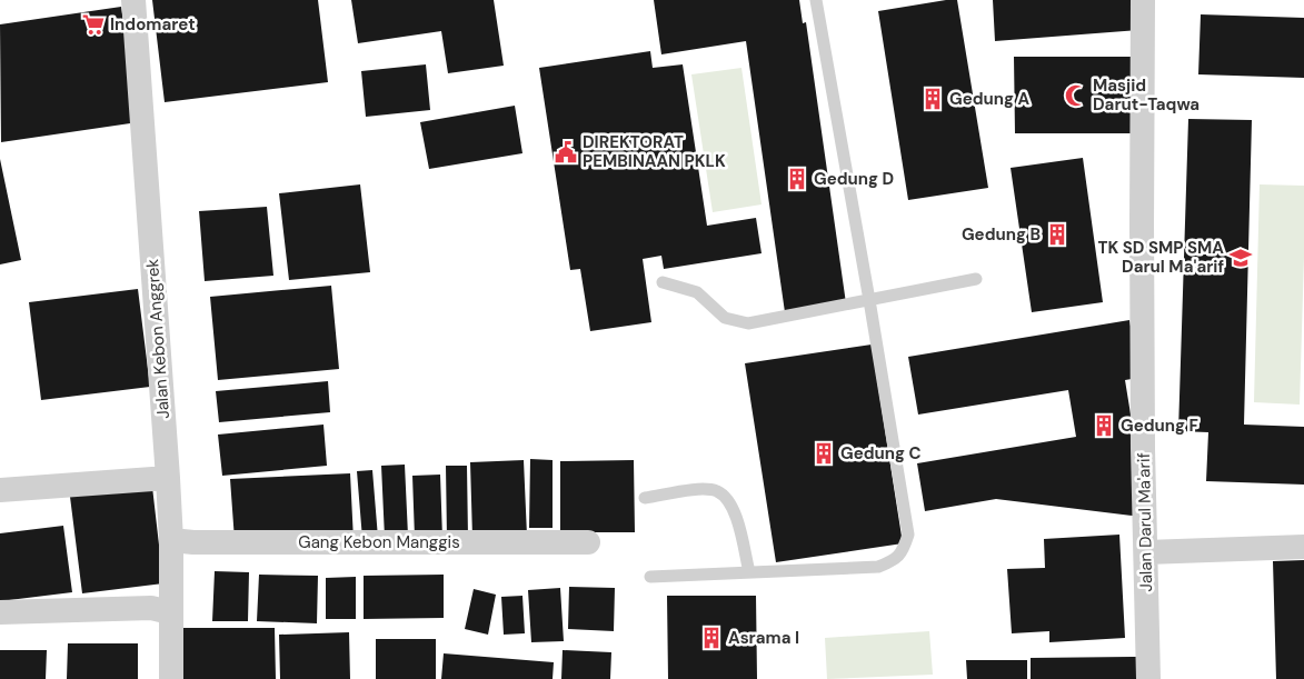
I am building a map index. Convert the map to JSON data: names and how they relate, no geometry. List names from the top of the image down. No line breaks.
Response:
{"streets":{"street":["Jalan Kebon Anggrek","Jalan Darul Ma'arif","Gang Kebon Manggis"]},"crossings":[["Jalan Kebon Anggrek","Gang Kebon Manggis"]],"places":{"supermarket":["Indomaret"],"mosque":["Masjid Darut-Taqwa"],"building":["Gedung A","Gedung D","Gedung B","Gedung F","Gedung C","Asrama I"],"public building":["DIREKTORAT PEMBINAAN PKLK"],"school or university":["TK SD SMP SMA Darul Ma'arif"]}}
